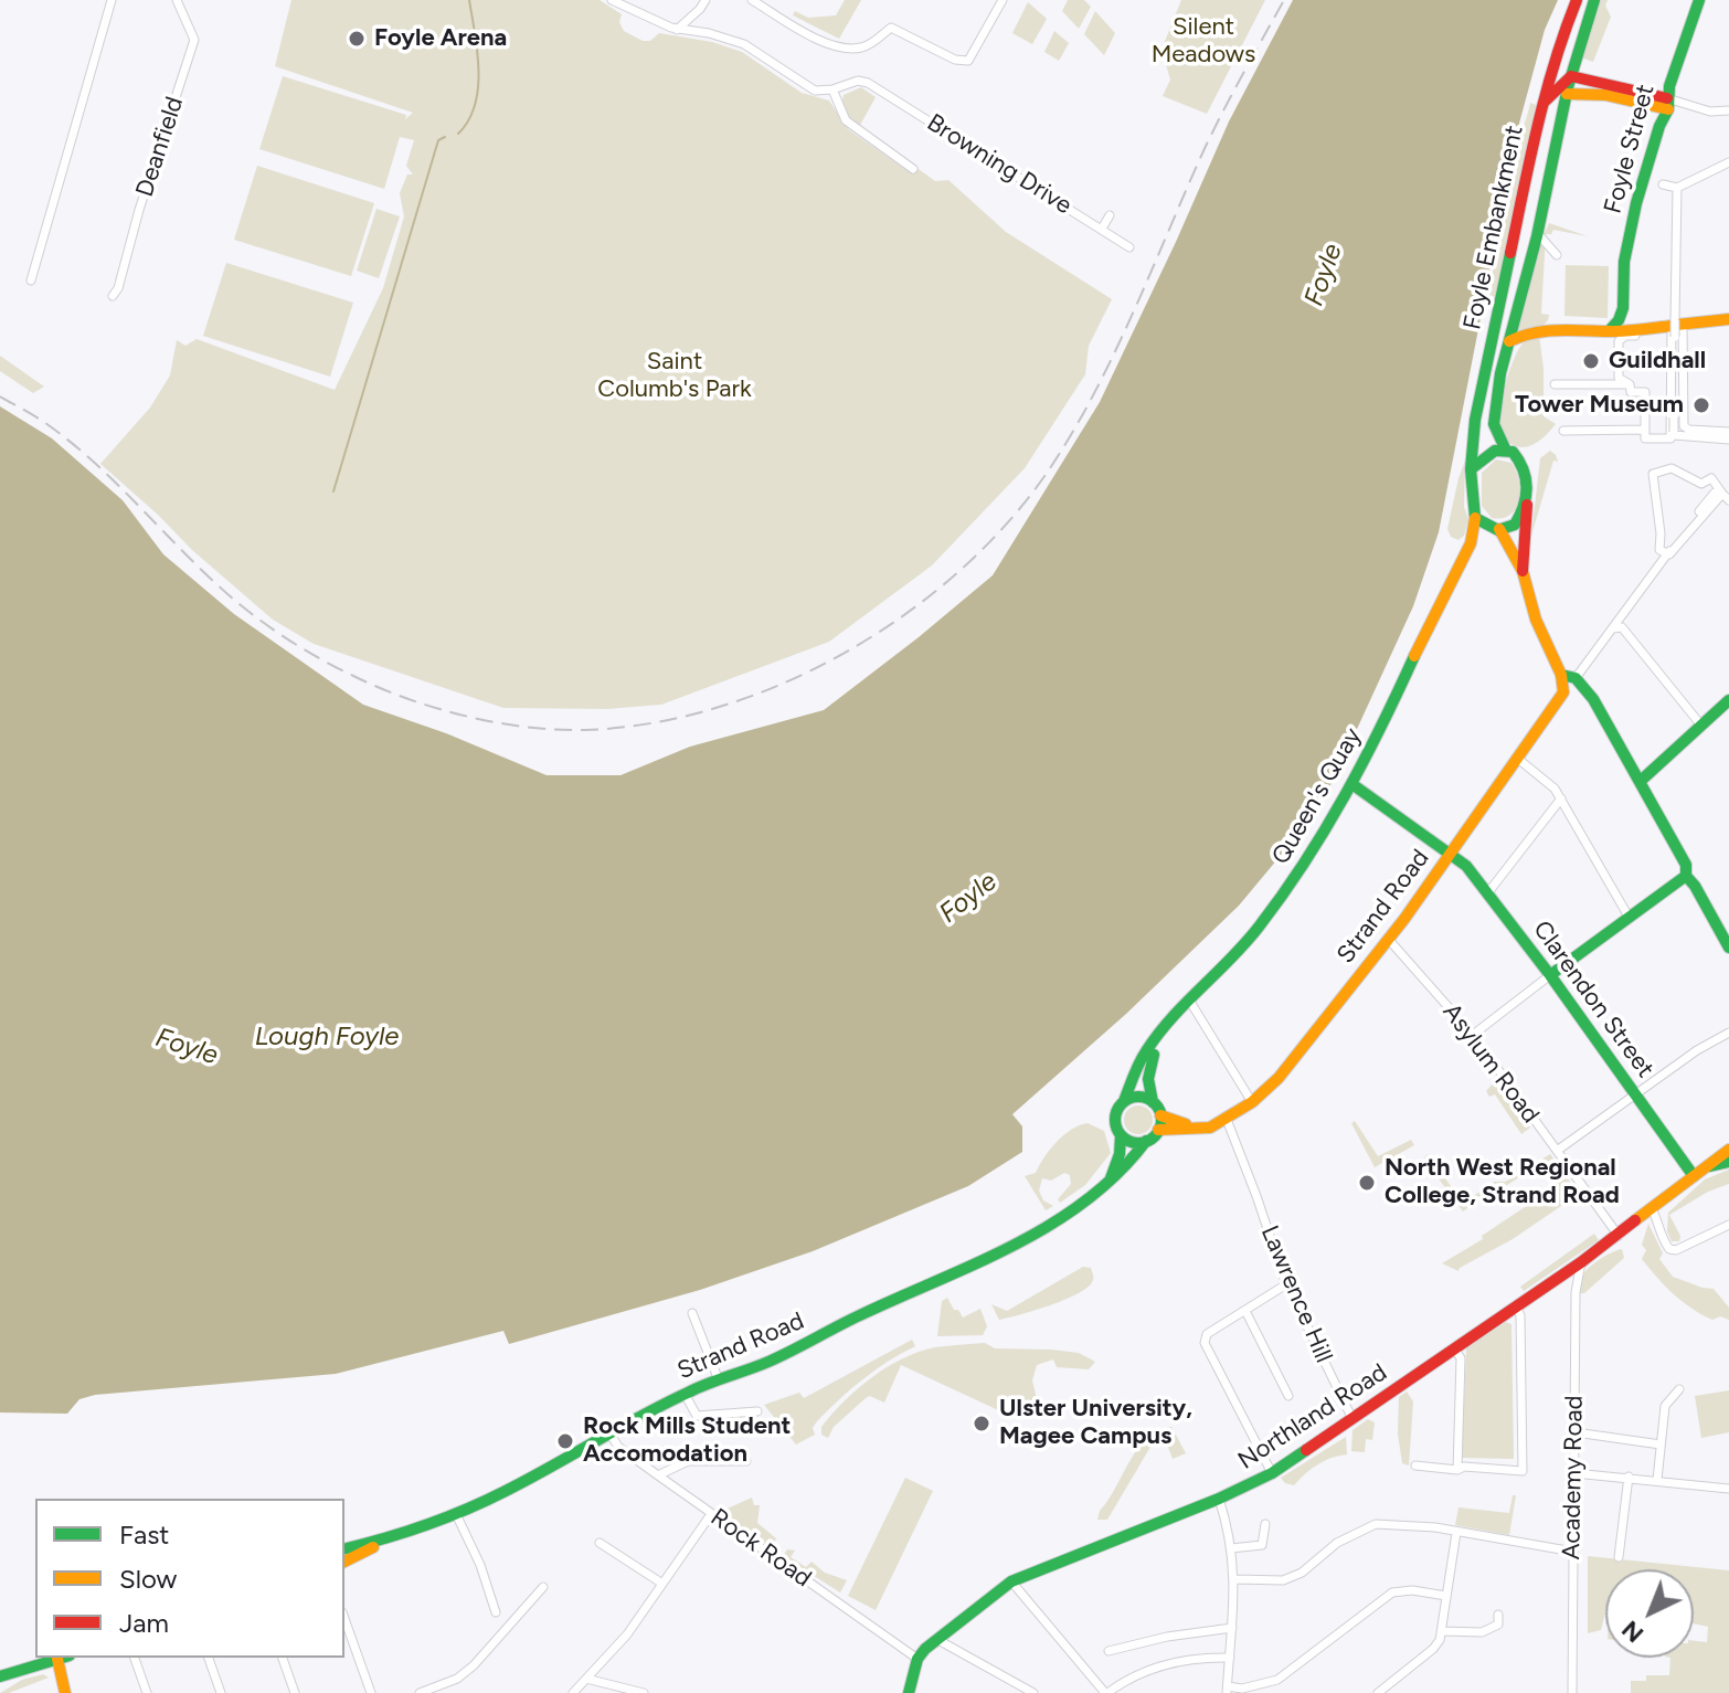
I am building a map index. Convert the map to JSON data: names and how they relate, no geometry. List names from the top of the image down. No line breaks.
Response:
{"streets":{"main road":["Foyle Street","Foyle Embankment","Queen's Quay","Strand Road","Clarendon Street","Northland Road"],"street":["Deanfield","Browning Drive","Asylum Road","Lawrence Hill","Academy Road","Rock Road"]},"crossings":[["Foyle Embankment","Queen's Quay"],["Queen's Quay","Strand Road"],["Queen's Quay","Clarendon Street"],["Strand Road","Clarendon Street"],["Strand Road","Asylum Road"],["Strand Road","Lawrence Hill"],["Strand Road","Rock Road"],["Clarendon Street","Northland Road"],["Asylum Road","Northland Road"],["Lawrence Hill","Northland Road"],["Northland Road","Academy Road"],["Northland Road","Rock Road"]],"water":["Foyle","Lough Foyle"],"parks":["Silent Meadows","Saint Columb's Park"],"places":["Foyle Arena","Guildhall","Tower Museum","North West Regional College, Strand Road","Ulster University, Magee Campus","Rock Mills Student Accomodation"],"legend":["Fast","Slow","Jam"],"north":"bottom left"}
